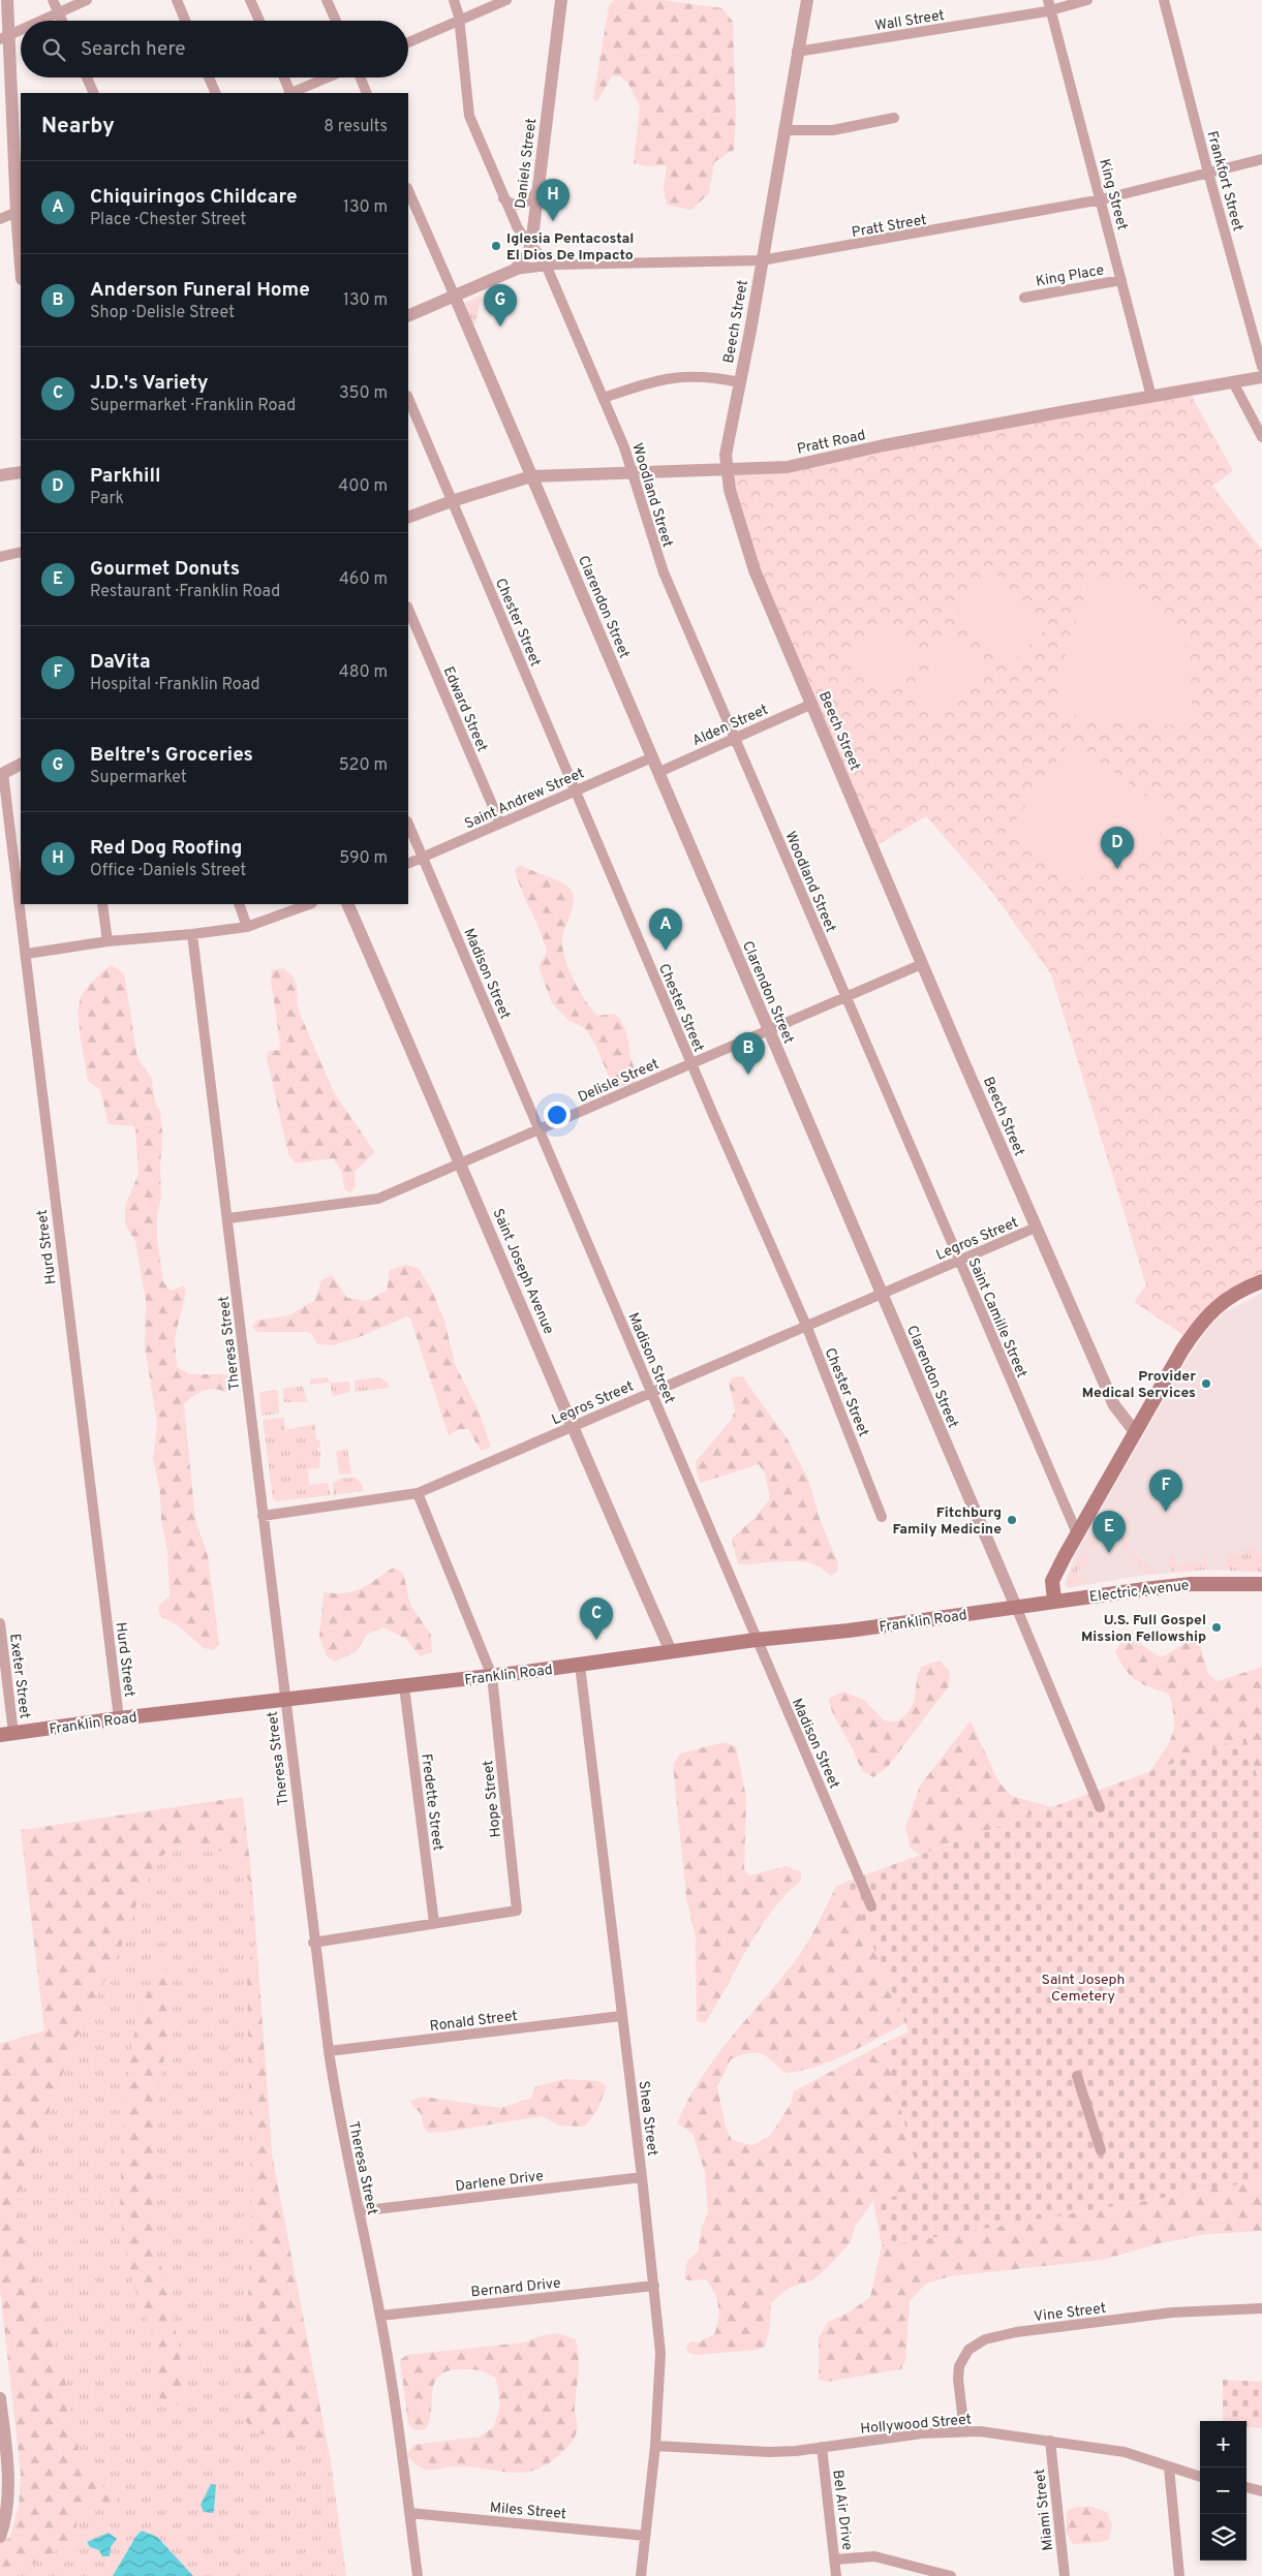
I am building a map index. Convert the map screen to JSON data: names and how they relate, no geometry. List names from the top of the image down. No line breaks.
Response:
{"streets":{"main road":["Electric Avenue","Franklin Road"],"street":["Wall Street","Daniels Street","Frankfort Street","King Street","Pratt Street","King Place","Beech Street","Pratt Road","Woodland Street","Clarendon Street","Chester Street","Edward Street","Alden Street","Saint Andrew Street","Madison Street","Delisle Street","Legros Street","Hurd Street","Saint Joseph Avenue","Saint Camille Street","Theresa Street","Exeter Street","Hope Street","Fredette Street","Ronald Street","Shea Street","Darlene Drive","Bernard Drive","Vine Street","Hollywood Street","Miles Street","Bel Air Drive","Miami Street"]},"crossings":[["Wall Street","King Street"],["Wall Street","Beech Street"],["Daniels Street","Pratt Street"],["Daniels Street","Woodland Street"],["Frankfort Street","Pratt Street"],["King Street","Pratt Street"],["King Street","King Place"],["King Street","Pratt Road"],["Pratt Street","Beech Street"],["Pratt Street","Woodland Street"],["Beech Street","Pratt Road"],["Beech Street","Alden Street"],["Beech Street","Delisle Street"],["Beech Street","Legros Street"],["Pratt Road","Woodland Street"],["Pratt Road","Clarendon Street"],["Pratt Road","Chester Street"],["Woodland Street","Alden Street"],["Woodland Street","Delisle Street"],["Woodland Street","Saint Camille Street"],["Clarendon Street","Alden Street"],["Clarendon Street","Saint Andrew Street"],["Clarendon Street","Delisle Street"],["Clarendon Street","Legros Street"],["Clarendon Street","Electric Avenue"],["Clarendon Street","Franklin Road"],["Chester Street","Saint Andrew Street"],["Chester Street","Delisle Street"],["Chester Street","Legros Street"],["Edward Street","Saint Andrew Street"],["Saint Andrew Street","Madison Street"],["Madison Street","Delisle Street"],["Madison Street","Legros Street"],["Madison Street","Franklin Road"],["Delisle Street","Saint Joseph Avenue"],["Delisle Street","Saint Camille Street"],["Delisle Street","Theresa Street"],["Legros Street","Saint Joseph Avenue"],["Legros Street","Saint Camille Street"],["Legros Street","Theresa Street"],["Legros Street","Hope Street"],["Hurd Street","Franklin Road"],["Saint Joseph Avenue","Franklin Road"],["Theresa Street","Franklin Road"],["Theresa Street","Hope Street"],["Theresa Street","Ronald Street"],["Theresa Street","Darlene Drive"],["Theresa Street","Bernard Drive"],["Theresa Street","Miles Street"],["Electric Avenue","Franklin Road"],["Franklin Road","Exeter Street"],["Franklin Road","Hope Street"],["Franklin Road","Fredette Street"],["Franklin Road","Shea Street"],["Hope Street","Fredette Street"],["Ronald Street","Shea Street"],["Shea Street","Darlene Drive"],["Shea Street","Bernard Drive"],["Shea Street","Hollywood Street"],["Shea Street","Miles Street"],["Vine Street","Hollywood Street"],["Hollywood Street","Bel Air Drive"],["Hollywood Street","Miami Street"]],"parks":["Saint Joseph Cemetery"],"places":["Iglesia Pentacostal El Dios De Impacto","Provider Medical Services","Fitchburg Family Medicine","U.S. Full Gospel Mission Fellowship"],"page":{"search":"Search here","heading":["Nearby","8 results"],"list":[{"mark":"A","name":"Chiquiringos Childcare","note":"Place · Chester Street","value":"130 m"},{"mark":"B","name":"Anderson Funeral Home","note":"Shop · Delisle Street","value":"130 m"},{"mark":"C","name":"J.D.'s Variety","note":"Supermarket · Franklin Road","value":"350 m"},{"mark":"D","name":"Parkhill","note":"Park","value":"400 m"},{"mark":"E","name":"Gourmet Donuts","note":"Restaurant · Franklin Road","value":"460 m"},{"mark":"F","name":"DaVita","note":"Hospital · Franklin Road","value":"480 m"},{"mark":"G","name":"Beltre's Groceries","note":"Supermarket","value":"520 m"},{"mark":"H","name":"Red Dog Roofing","note":"Office · Daniels Street","value":"590 m"}],"pins":["H","G","D","A","B","F","E","C"],"map_buttons":["+","−"]}}
